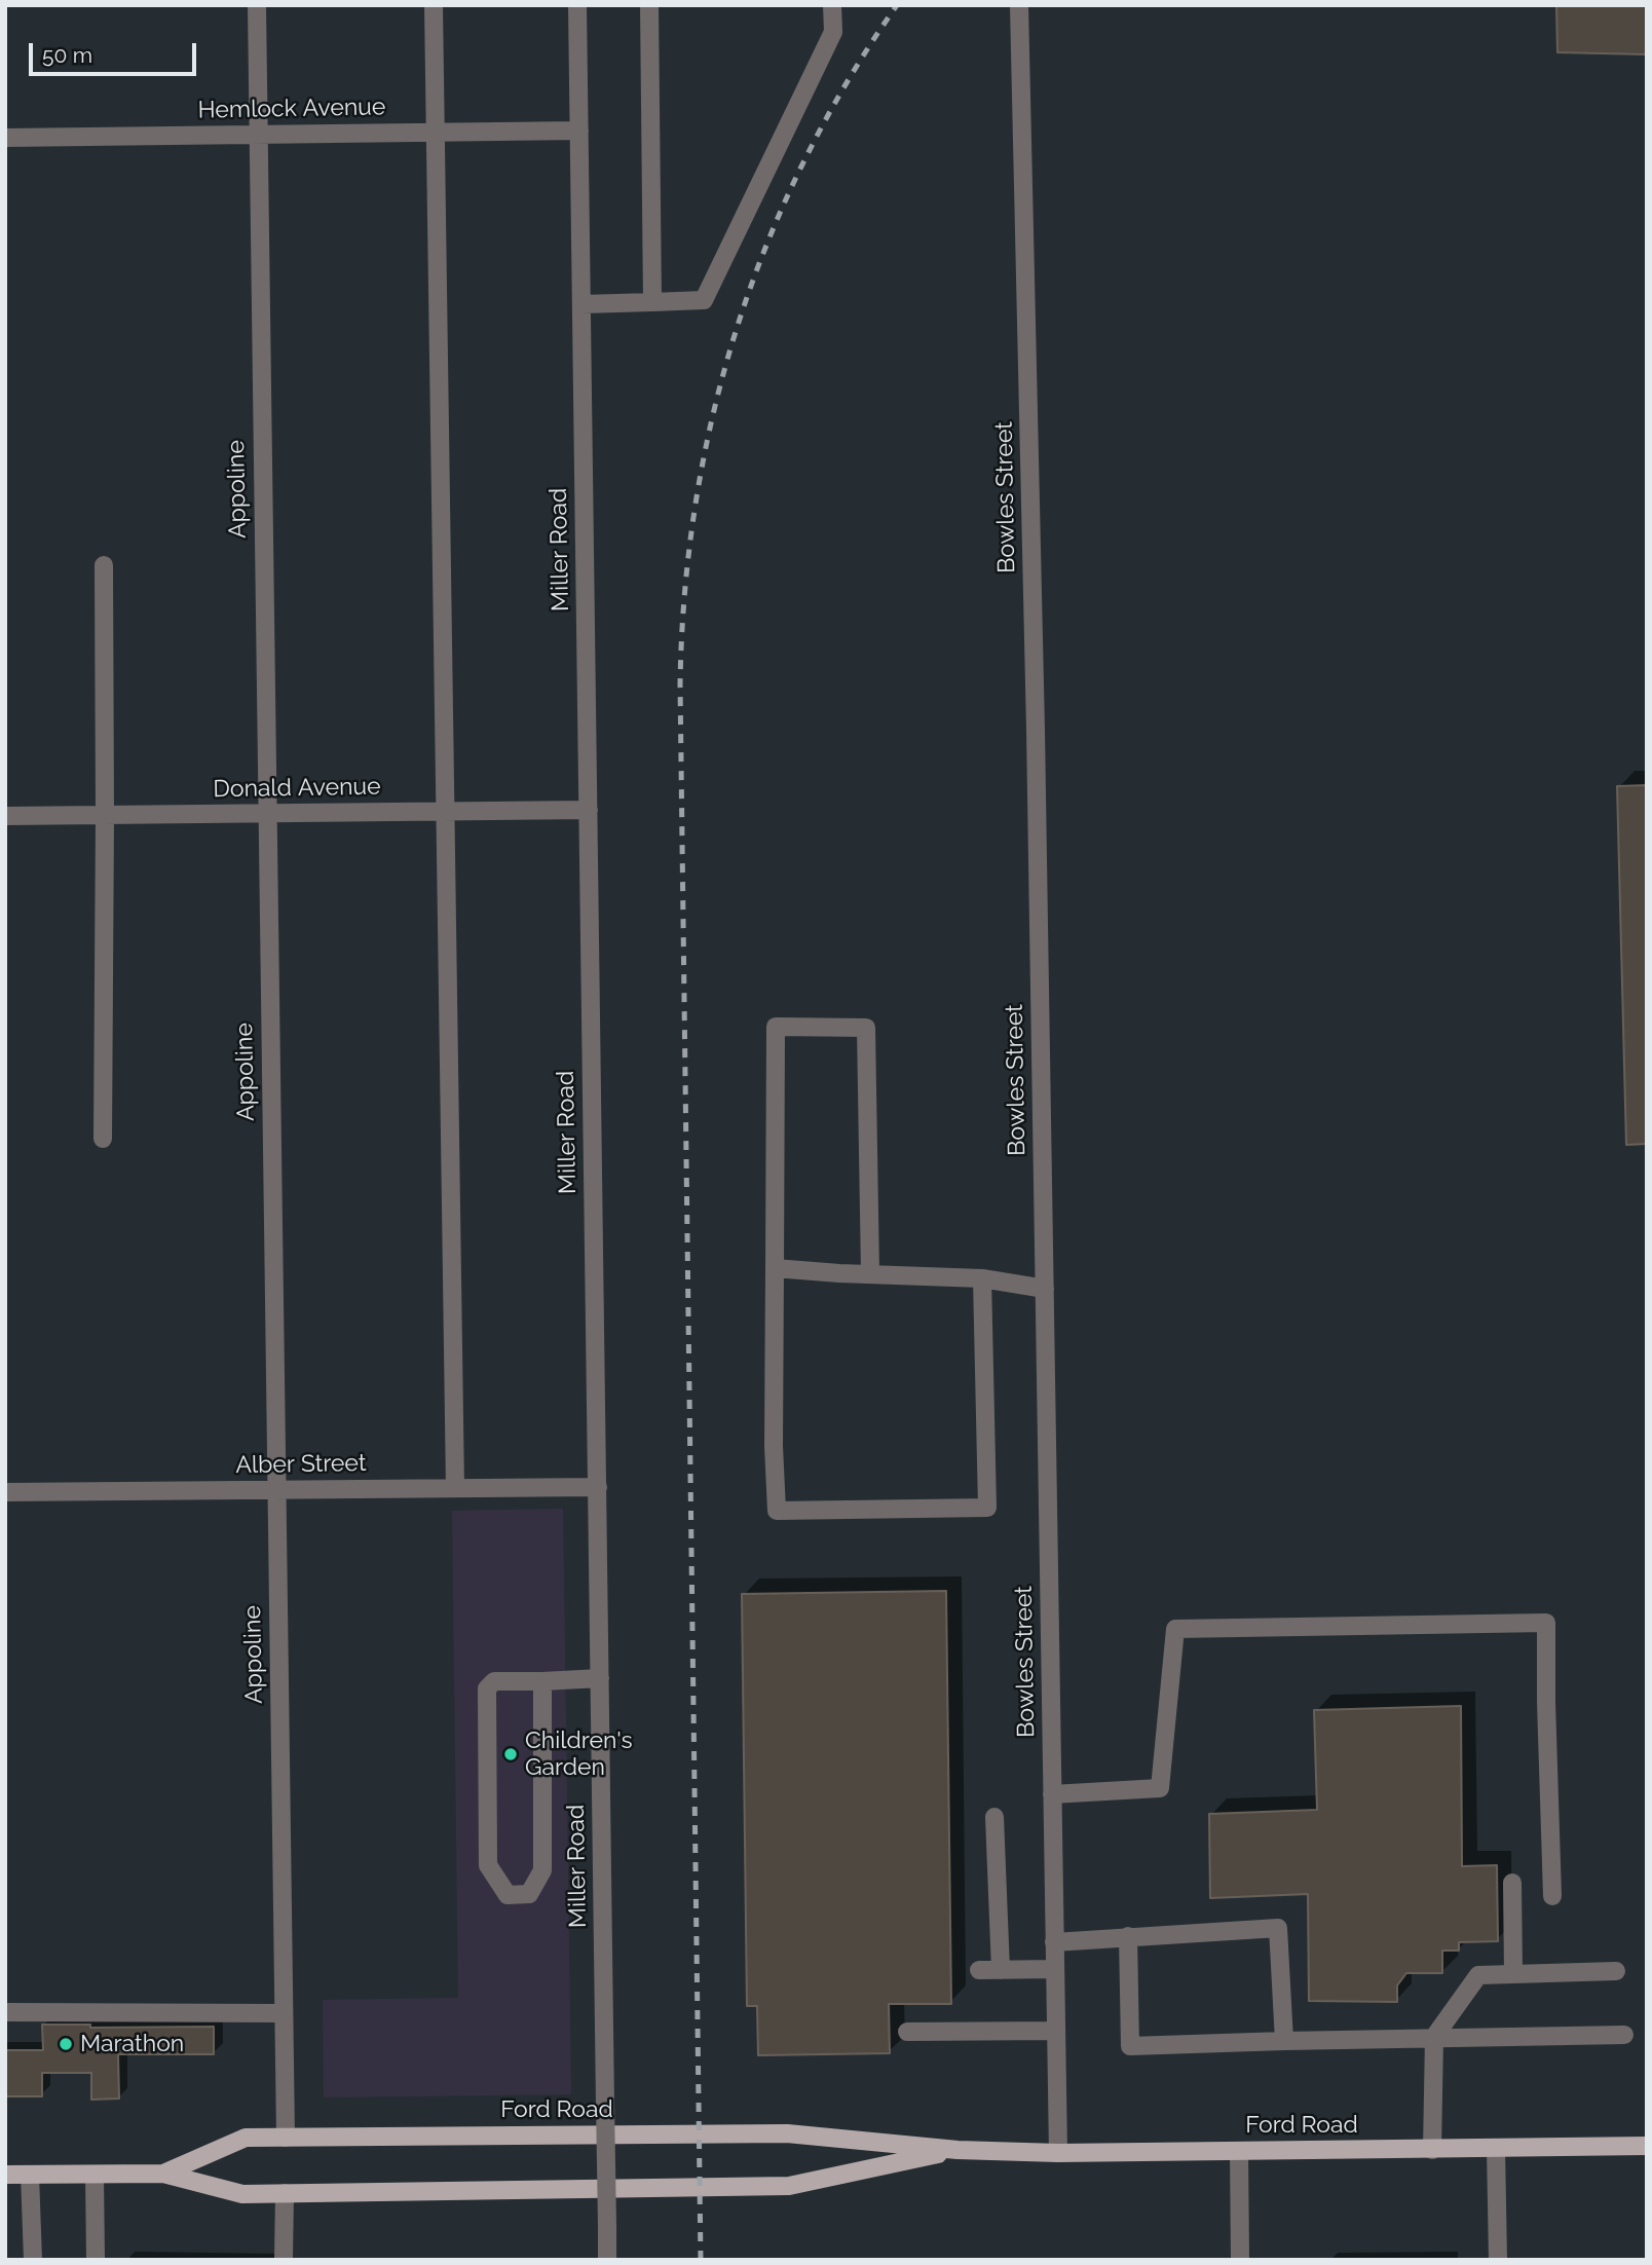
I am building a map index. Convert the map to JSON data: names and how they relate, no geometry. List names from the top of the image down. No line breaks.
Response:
{"streets":{"main road":["Ford Road"],"street":["Hemlock Avenue","Appoline","Bowles Street","Miller Road","Donald Avenue","Alber Street"]},"crossings":[["Hemlock Avenue","Appoline"],["Hemlock Avenue","Miller Road"],["Appoline","Donald Avenue"],["Appoline","Alber Street"],["Appoline","Ford Road"],["Bowles Street","Ford Road"],["Miller Road","Donald Avenue"],["Miller Road","Alber Street"]],"places":["Children's Garden","Marathon"],"scale_bar":"50 m"}
